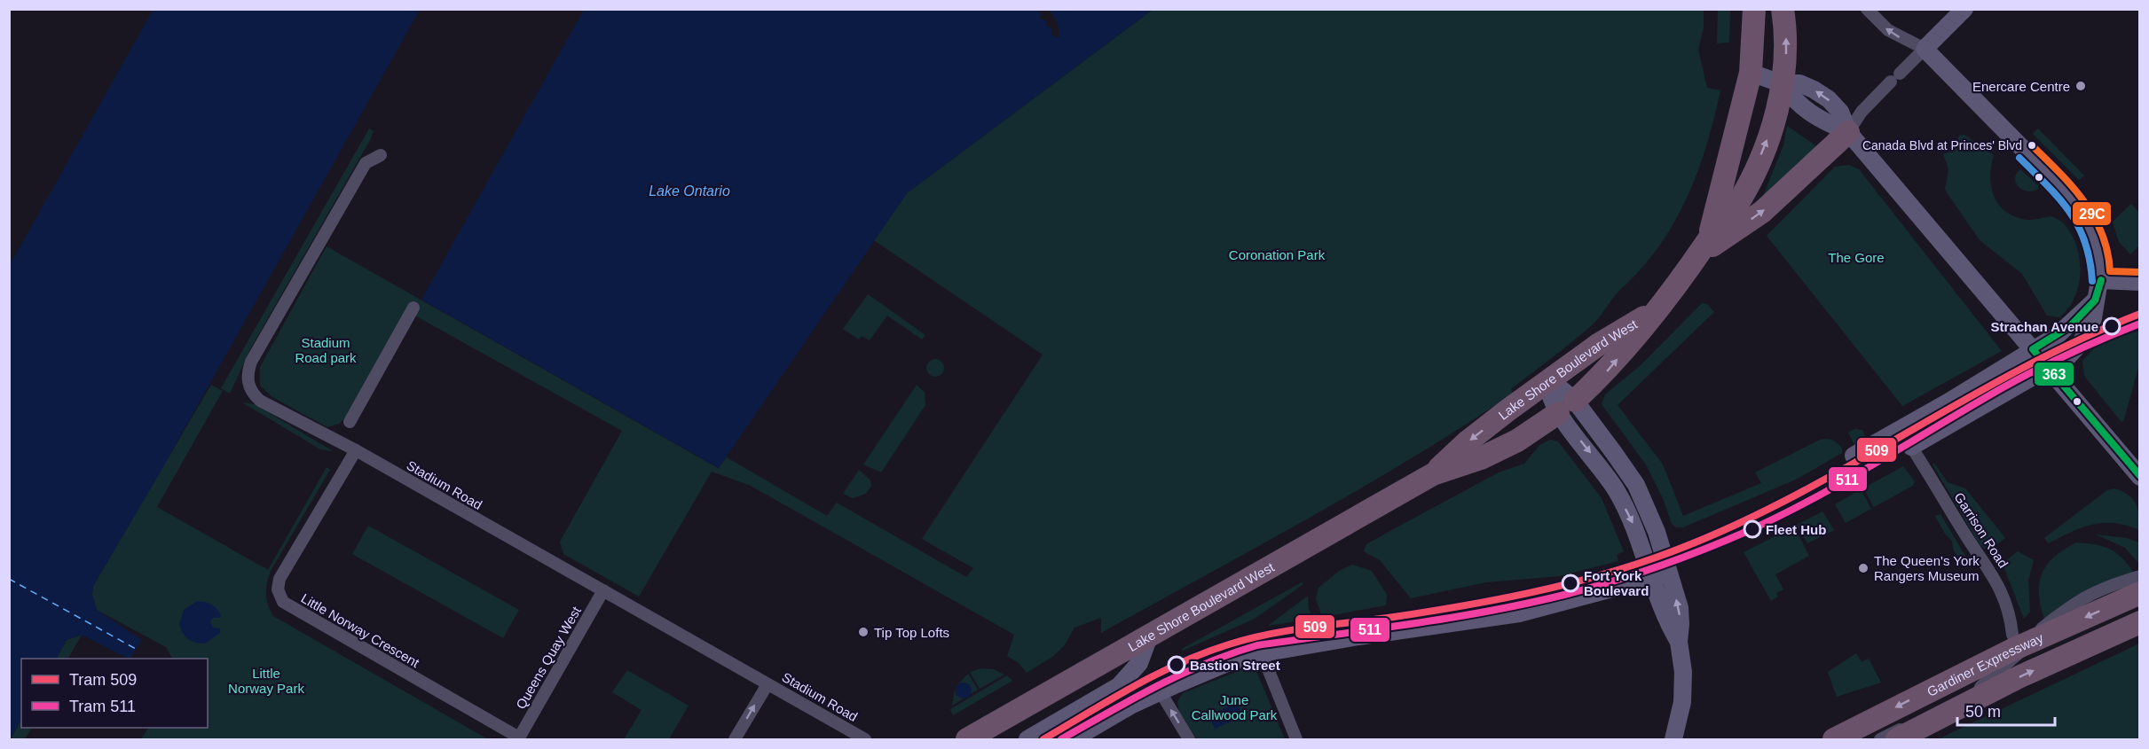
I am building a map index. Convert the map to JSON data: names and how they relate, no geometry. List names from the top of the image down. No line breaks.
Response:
{"streets":{"highway":["Lake Shore Boulevard West","Gardiner Expressway"],"street":["Stadium Road","Garrison Road","Little Norway Crescent","Queens Quay West"]},"crossings":[["Stadium Road","Little Norway Crescent"],["Stadium Road","Queens Quay West"],["Little Norway Crescent","Queens Quay West"]],"water":["Lake Ontario"],"parks":["Coronation Park","The Gore","Stadium Road park","Little Norway Park","June Callwood Park"],"places":["Enercare Centre","Canada Blvd at Princes' Blvd","Strachan Avenue","Fleet Hub","The Queen's York Rangers Museum","Fort York Boulevard","Tip Top Lofts","Bastion Street"],"lines":["transit line 29C","transit line 363","tram line 509","tram line 511"],"legend":["Tram 509","Tram 511"],"scale_bar":"50 m"}
